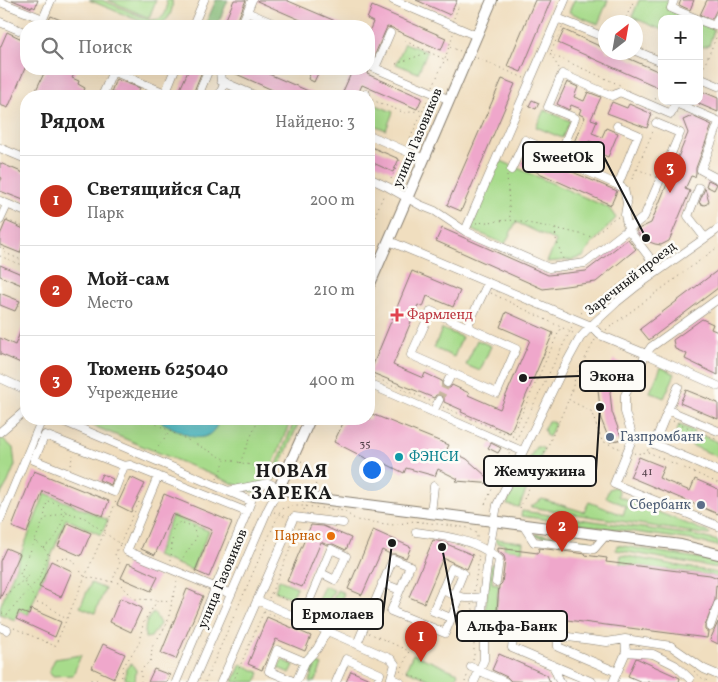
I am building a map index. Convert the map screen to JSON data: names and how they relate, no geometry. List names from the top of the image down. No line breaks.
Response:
{"streets":{"main road":["улица Газовиков"],"street":["Заречный проезд"]},"districts":["НОВАЯ ЗАРЕКА"],"places":{"other":["SweetOk","Экона","Жемчужина","Газпромбанк","ФЭНСИ","Сбербанк","Парнас","Ермолаев","Альфа-Банк"],"health":["Фармленд"]},"house_numbers":["35","41"],"north":"top right","page":{"map_buttons":["+","−"],"search":"Поиск","heading":["Рядом","Найдено: 3"],"pins":["3","2","1"],"list":[{"mark":"1","name":"Светящийся Сад","note":"Парк","value":"200 m"},{"mark":"2","name":"Мой-сам","note":"Место","value":"210 m"},{"mark":"3","name":"Тюмень 625040","note":"Учреждение","value":"400 m"}]}}
